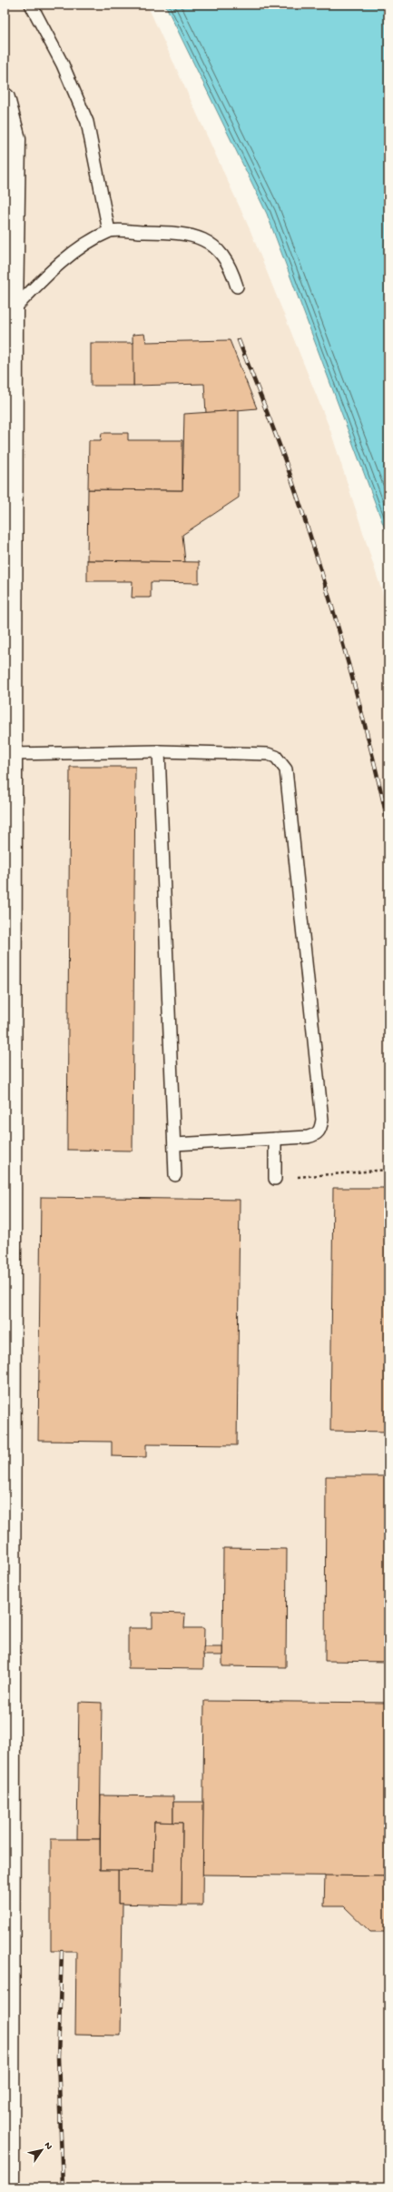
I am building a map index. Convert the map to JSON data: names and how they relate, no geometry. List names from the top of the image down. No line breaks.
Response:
{"north":"top right"}
